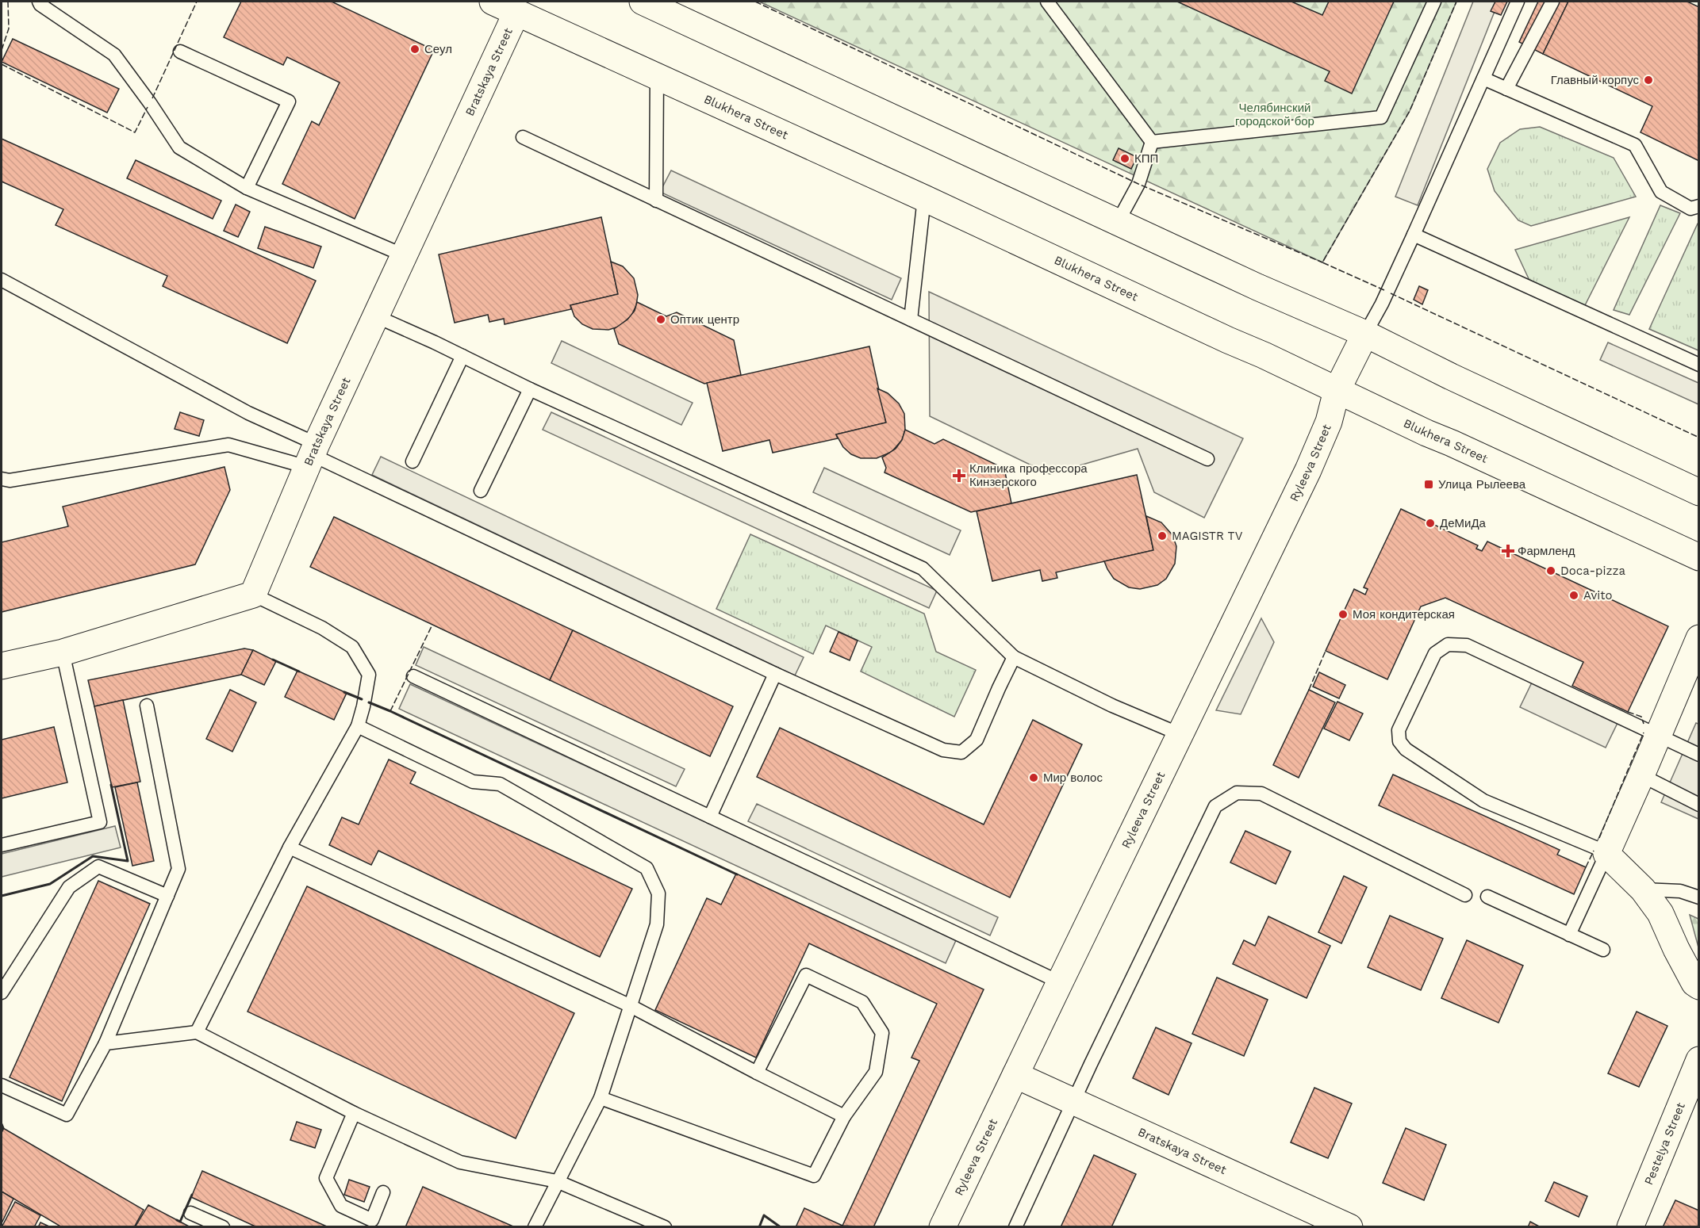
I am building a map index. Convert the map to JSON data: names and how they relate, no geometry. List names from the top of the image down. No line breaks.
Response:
{"streets":{"street":["Bratskaya Street","Blukhera Street","Ryleeva Street","Pestelya Street"]},"crossings":[["Bratskaya Street","Blukhera Street"],["Bratskaya Street","Ryleeva Street"],["Blukhera Street","Ryleeva Street"]],"parks":["Челябинский городской бор"],"places":{"other":["Сеул","Главный корпус","КПП","Оптик центр","ДеМиДа","MAGISTR TV","Doca-pizza","Avito","Моя кондитерская","Мир волос"],"health":["Клиника профессора Кинзерского","Фармленд"],"transit":["Улица Рылеева"]}}
